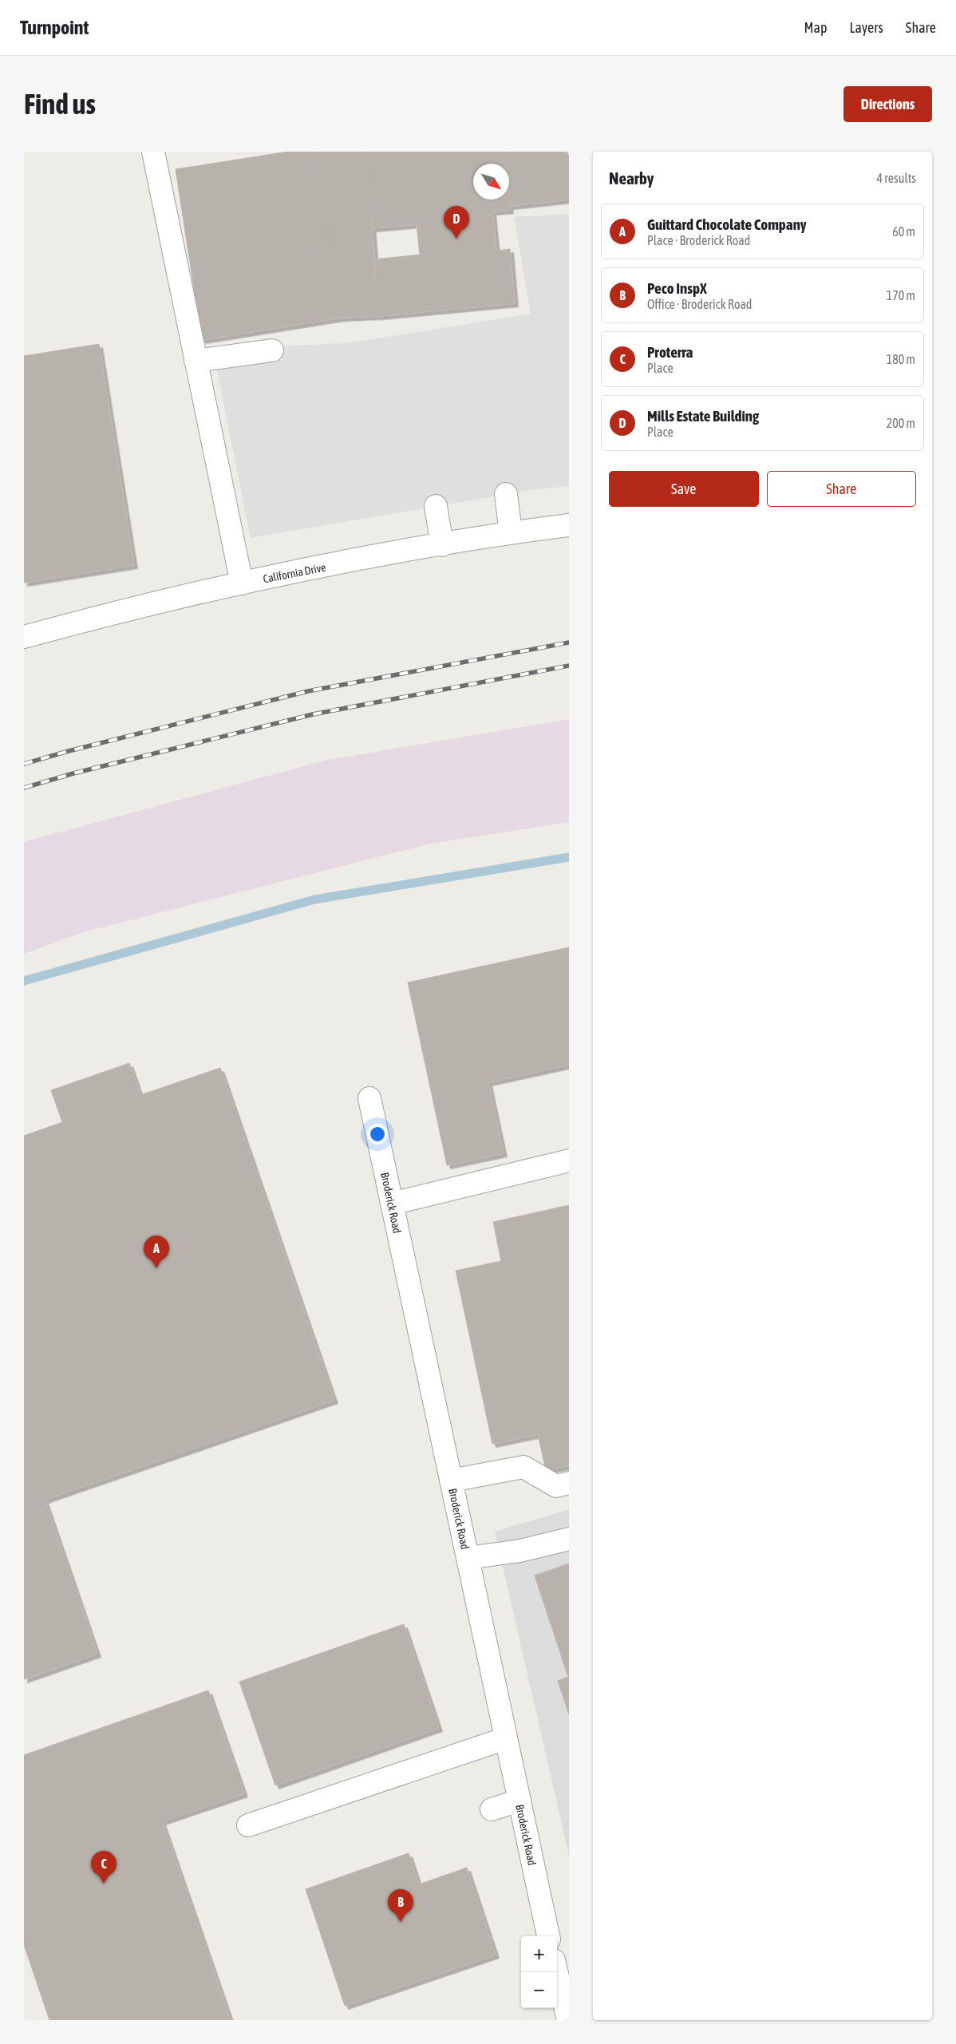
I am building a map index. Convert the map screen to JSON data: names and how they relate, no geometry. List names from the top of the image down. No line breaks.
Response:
{"streets":{"street":["California Drive","Broderick Road"]},"north":"bottom right","page":{"header":"Turnpoint","nav":["Map","Layers","Share"],"buttons":["Directions",["Save","Share"]],"title":"Find us","heading":["Nearby","4 results"],"list":[{"mark":"A","name":"Guittard Chocolate Company","note":"Place · Broderick Road","value":"60 m"},{"mark":"B","name":"Peco InspX","note":"Office · Broderick Road","value":"170 m"},{"mark":"C","name":"Proterra","note":"Place","value":"180 m"},{"mark":"D","name":"Mills Estate Building","note":"Place","value":"200 m"}],"pins":["D","A","C","B"],"map_buttons":["+","−"]}}
